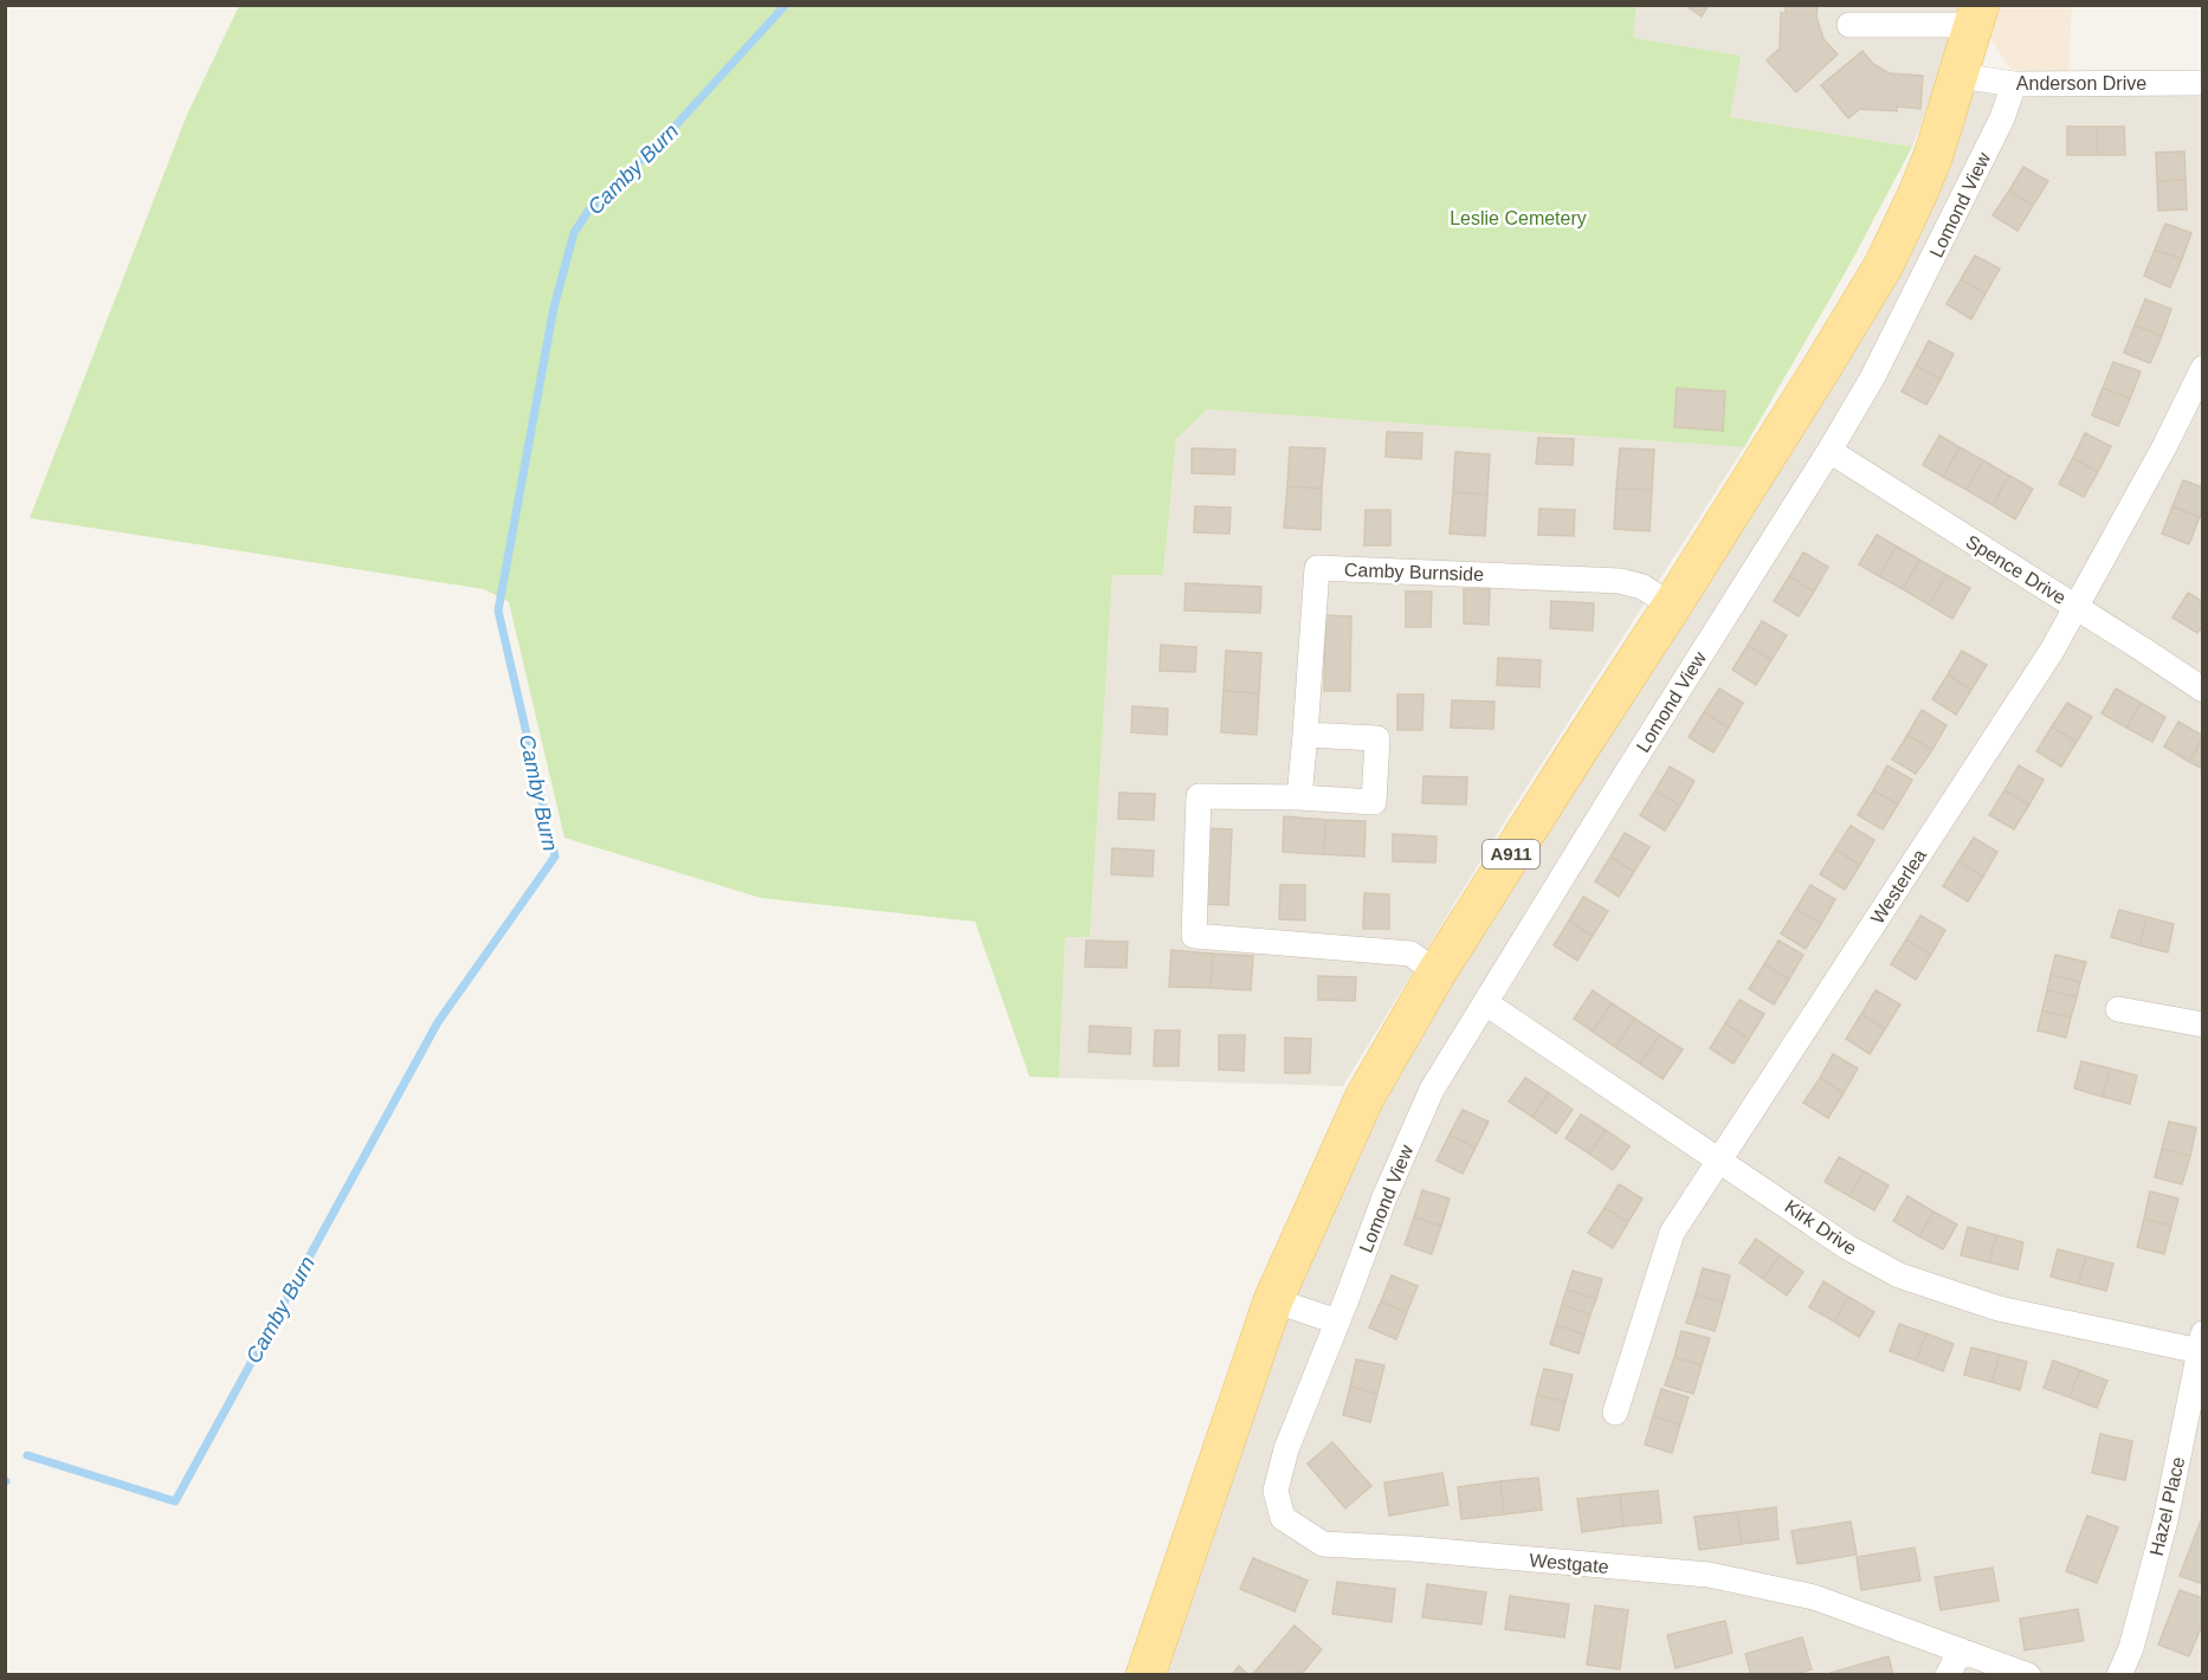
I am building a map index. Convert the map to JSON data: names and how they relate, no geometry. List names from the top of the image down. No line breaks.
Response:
{"streets":{"main road":["A911"],"street":["Anderson Drive","Lomond View","Spence Drive","Camby Burnside","Westerlea","Kirk Drive","Hazel Place","Westgate"]},"crossings":[["Anderson Drive","Lomond View"],["Anderson Drive","A911"],["Lomond View","Spence Drive"],["Lomond View","Kirk Drive"],["Lomond View","Westgate"],["Spence Drive","Westerlea"],["Camby Burnside","A911"],["Westerlea","Kirk Drive"],["Kirk Drive","Hazel Place"]],"water":["Camby Burn"],"parks":["Leslie Cemetery"]}
